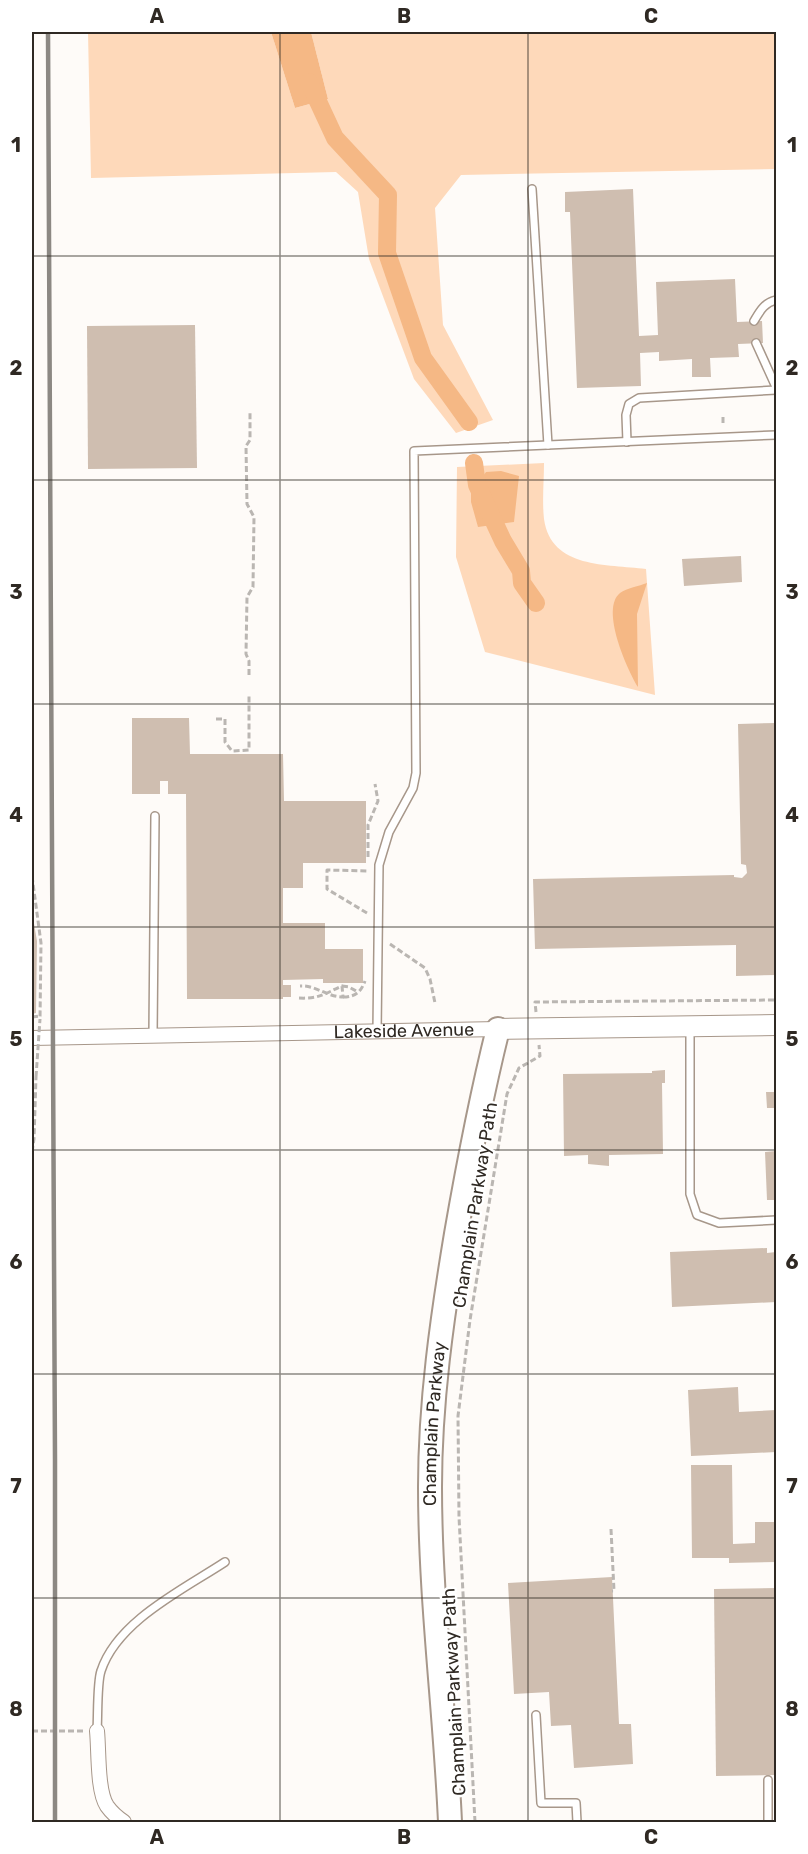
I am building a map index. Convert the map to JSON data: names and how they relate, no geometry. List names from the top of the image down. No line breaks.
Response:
{"streets":{"main road":["Lakeside Avenue","Champlain Parkway"],"path":["Champlain Parkway Path"]},"crossings":[["Lakeside Avenue","Champlain Parkway Path"],["Lakeside Avenue","Champlain Parkway"]],"grid":{"columns":["A","B","C"],"rows":["1","2","3","4","5","6","7","8"]}}
